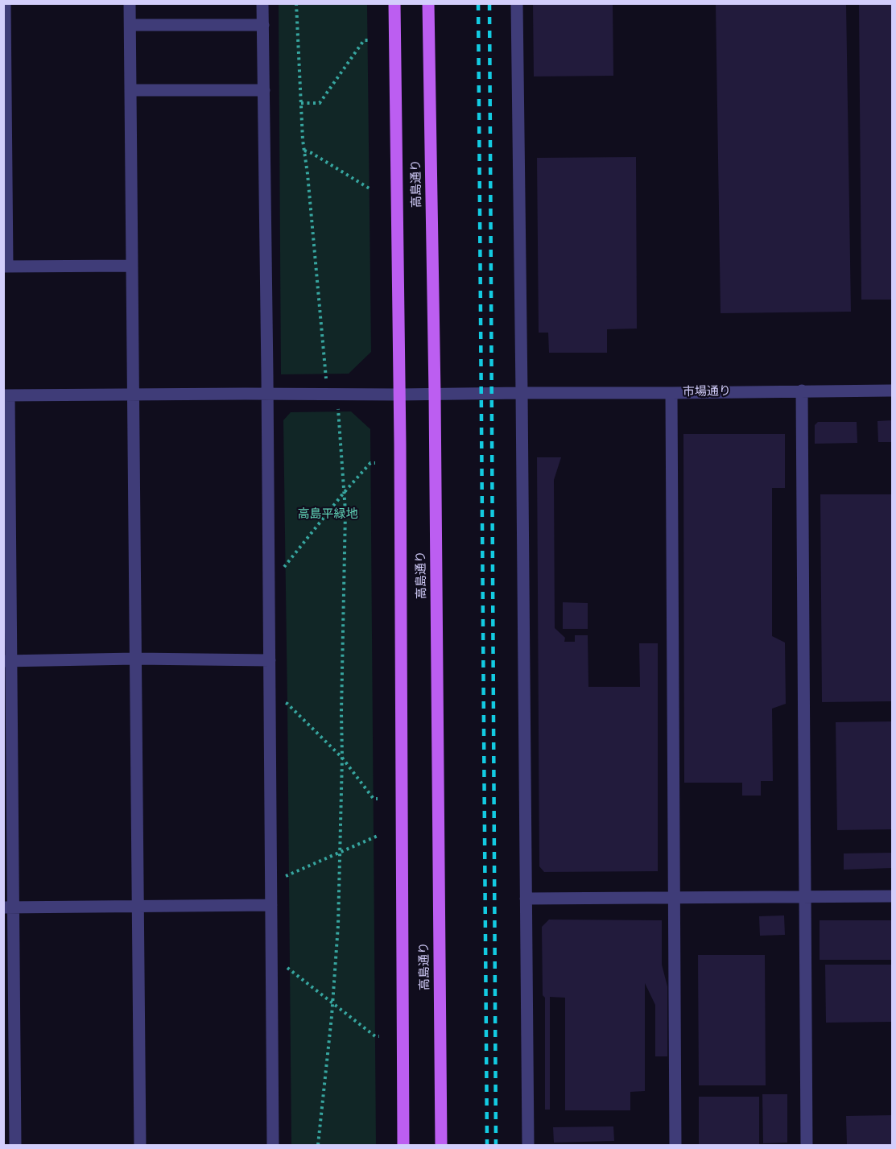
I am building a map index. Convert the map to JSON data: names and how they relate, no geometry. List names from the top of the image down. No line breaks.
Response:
{"streets":{"main road":["高島通り"],"street":["市場通り"]},"crossings":[["高島通り","市場通り"]],"parks":["高島平緑地"]}
